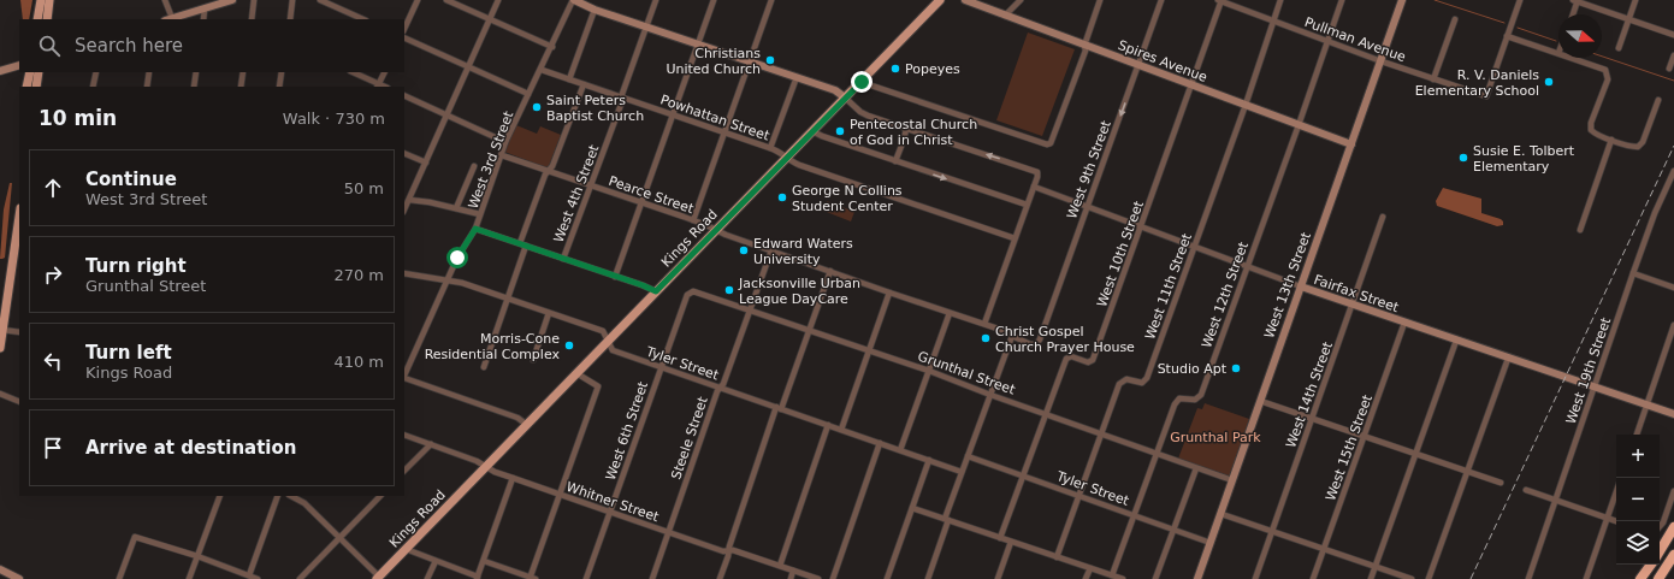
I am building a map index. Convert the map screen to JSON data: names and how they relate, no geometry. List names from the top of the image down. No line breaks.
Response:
{"streets":{"main road":["Kings Road"],"street":["Pullman Avenue","Spires Avenue","Powhattan Street","West 3rd Street","West 9th Street","West 4th Street","Pearce Street","West 10th Street","West 13th Street","West 11th Street","Fairfax Street","West 12th Street","Tyler Street","West 19th Street","Grunthal Street","West 14th Street","West 6th Street","Steele Street","West 15th Street","Whitner Street"]},"crossings":[["Pullman Avenue","West 10th Street"],["Pullman Avenue","West 13th Street"],["Pullman Avenue","West 11th Street"],["Pullman Avenue","West 12th Street"],["Spires Avenue","West 9th Street"],["Spires Avenue","West 10th Street"],["Spires Avenue","West 13th Street"],["Spires Avenue","West 11th Street"],["Spires Avenue","West 12th Street"],["Powhattan Street","West 3rd Street"],["Powhattan Street","West 4th Street"],["Powhattan Street","Kings Road"],["West 3rd Street","Pearce Street"],["West 3rd Street","Tyler Street"],["West 9th Street","Pearce Street"],["West 9th Street","Fairfax Street"],["West 4th Street","Pearce Street"],["Pearce Street","Kings Road"],["Pearce Street","Steele Street"],["Kings Road","Tyler Street"],["Kings Road","Whitner Street"],["West 10th Street","Fairfax Street"],["West 10th Street","Tyler Street"],["West 10th Street","Grunthal Street"],["West 13th Street","Fairfax Street"],["West 13th Street","Tyler Street"],["West 13th Street","Grunthal Street"],["West 11th Street","Fairfax Street"],["West 11th Street","Tyler Street"],["West 11th Street","Grunthal Street"],["Fairfax Street","West 12th Street"],["Fairfax Street","West 19th Street"],["Fairfax Street","West 14th Street"],["Fairfax Street","West 15th Street"],["West 12th Street","Tyler Street"],["West 12th Street","Grunthal Street"],["Tyler Street","West 6th Street"],["Tyler Street","Steele Street"],["Grunthal Street","West 6th Street"],["Grunthal Street","Steele Street"],["West 6th Street","Whitner Street"],["Steele Street","Whitner Street"]],"one_way":["West 9th Street"],"parks":["Grunthal Park"],"places":["Christians United Church","Popeyes","R. V. Daniels Elementary School","Saint Peters Baptist Church","Pentecostal Church of God in Christ","Susie E. Tolbert Elementary","George N Collins Student Center","Edward Waters University","Jacksonville Urban League DayCare","Christ Gospel Church Prayer House","Morris-Cone Residential Complex","Studio Apt"],"north":"right","page":{"search":"Search here","heading":["10 min","Walk · 730 m"],"list":[["Continue","West 3rd Street","50 m"],["Turn right","Grunthal Street","270 m"],["Turn left","Kings Road","410 m"],"Arrive at destination"],"map_buttons":["+","−"]}}
